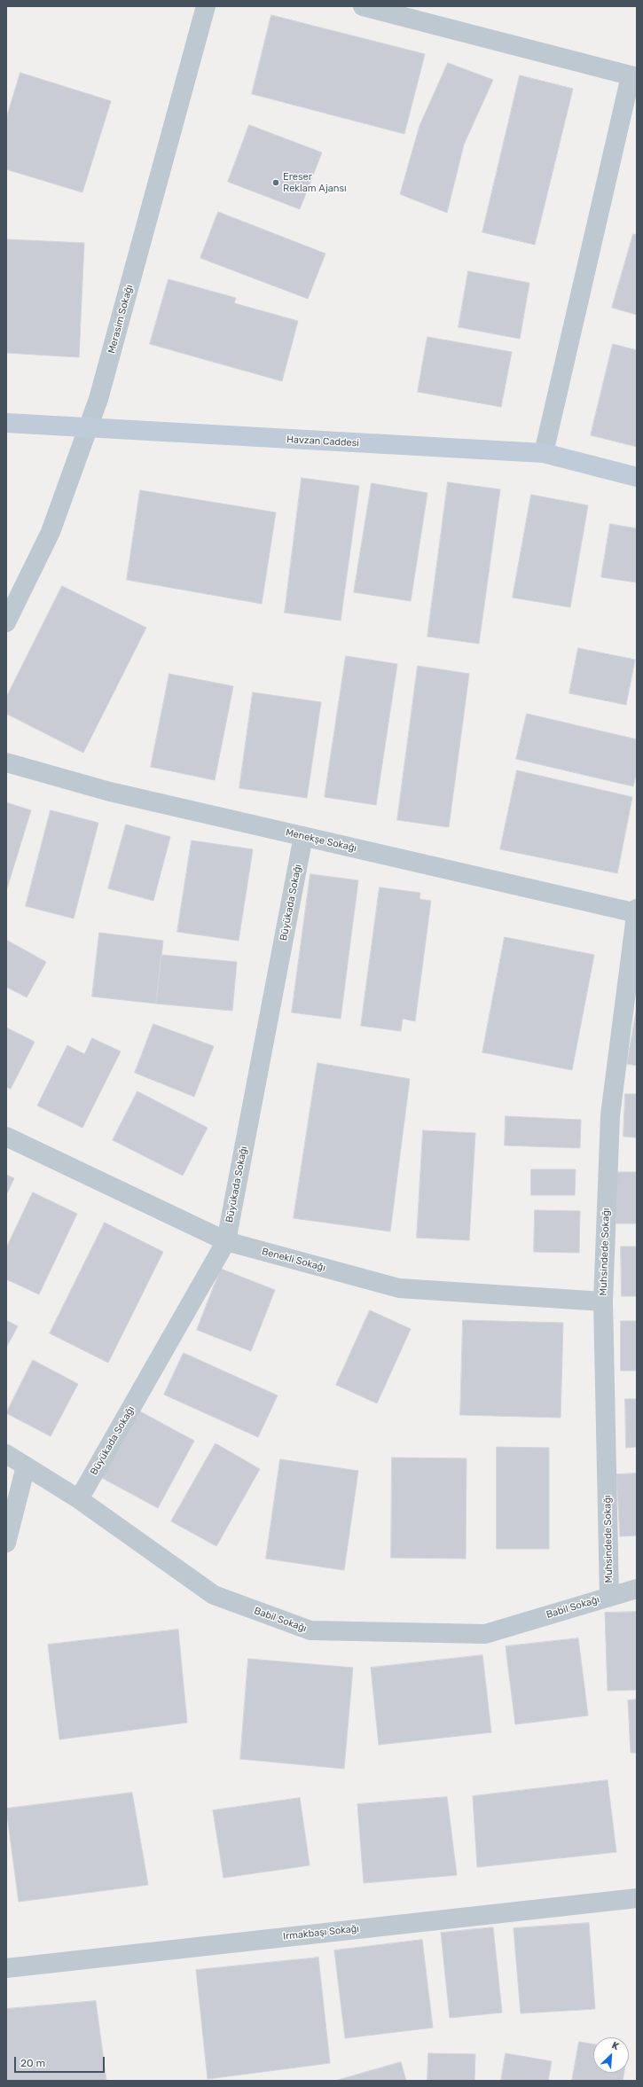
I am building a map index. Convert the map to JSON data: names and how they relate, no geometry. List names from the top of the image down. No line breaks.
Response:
{"streets":{"street":["Merasim Sokağı","Havzan Caddesi","Menekşe Sokağı","Büyükada Sokağı","Muhsindede Sokağı","Benekli Sokağı","Babil Sokağı","Irmakbaşı Sokağı"]},"crossings":[["Merasim Sokağı","Havzan Caddesi"],["Menekşe Sokağı","Büyükada Sokağı"],["Menekşe Sokağı","Muhsindede Sokağı"],["Büyükada Sokağı","Benekli Sokağı"],["Büyükada Sokağı","Babil Sokağı"],["Muhsindede Sokağı","Benekli Sokağı"],["Muhsindede Sokağı","Babil Sokağı"]],"places":["Ereser Reklam Ajansı"],"scale_bar":"20 m","north":"top right"}
